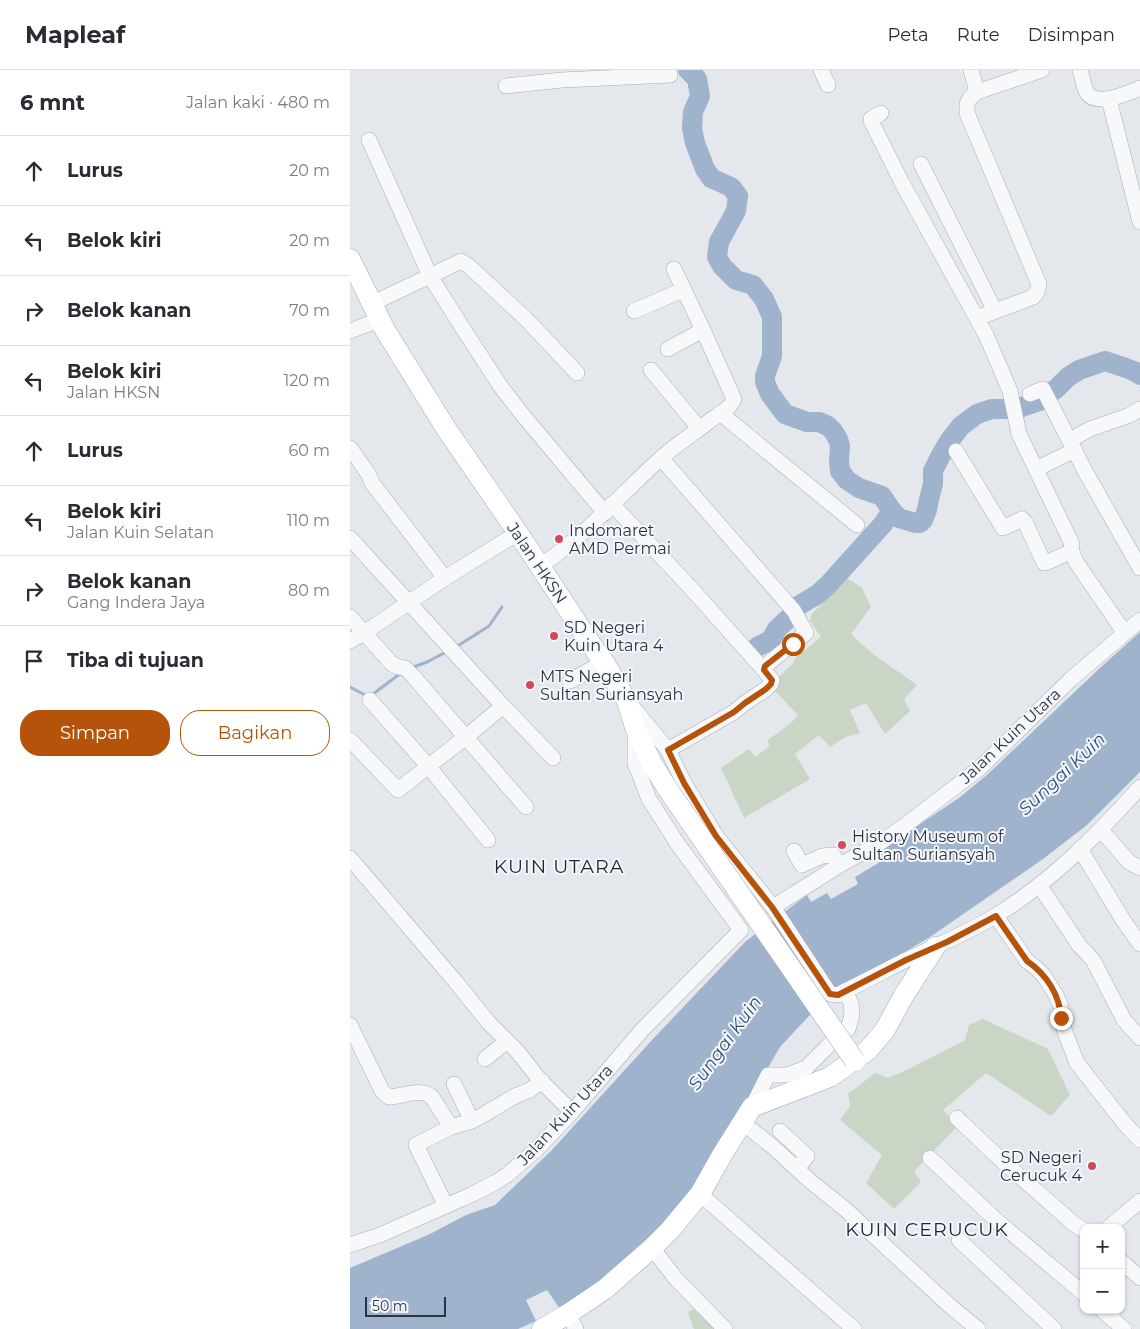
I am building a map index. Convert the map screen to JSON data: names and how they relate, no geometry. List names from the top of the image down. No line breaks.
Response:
{"streets":{"main road":["Jalan HKSN"],"street":["Jalan Kuin Utara"]},"crossings":[["Jalan HKSN","Jalan Kuin Utara"]],"districts":["KUIN UTARA","KUIN CERUCUK"],"water":["Sungai Kuin"],"places":["Indomaret AMD Permai","SD Negeri Kuin Utara 4","MTS Negeri Sultan Suriansyah","History Museum of Sultan Suriansyah","SD Negeri Cerucuk 4"],"scale_bar":"50 m","page":{"header":"Mapleaf","nav":["Peta","Rute","Disimpan"],"heading":["6 mnt","Jalan kaki · 480 m"],"list":[["Lurus","20 m"],["Belok kiri","20 m"],["Belok kanan","70 m"],["Belok kiri","Jalan HKSN","120 m"],["Lurus","60 m"],["Belok kiri","Jalan Kuin Selatan","110 m"],["Belok kanan","Gang Indera Jaya","80 m"],"Tiba di tujuan"],"buttons":["Simpan","Bagikan"],"map_buttons":["+","−"],"scale":"50 m"}}
